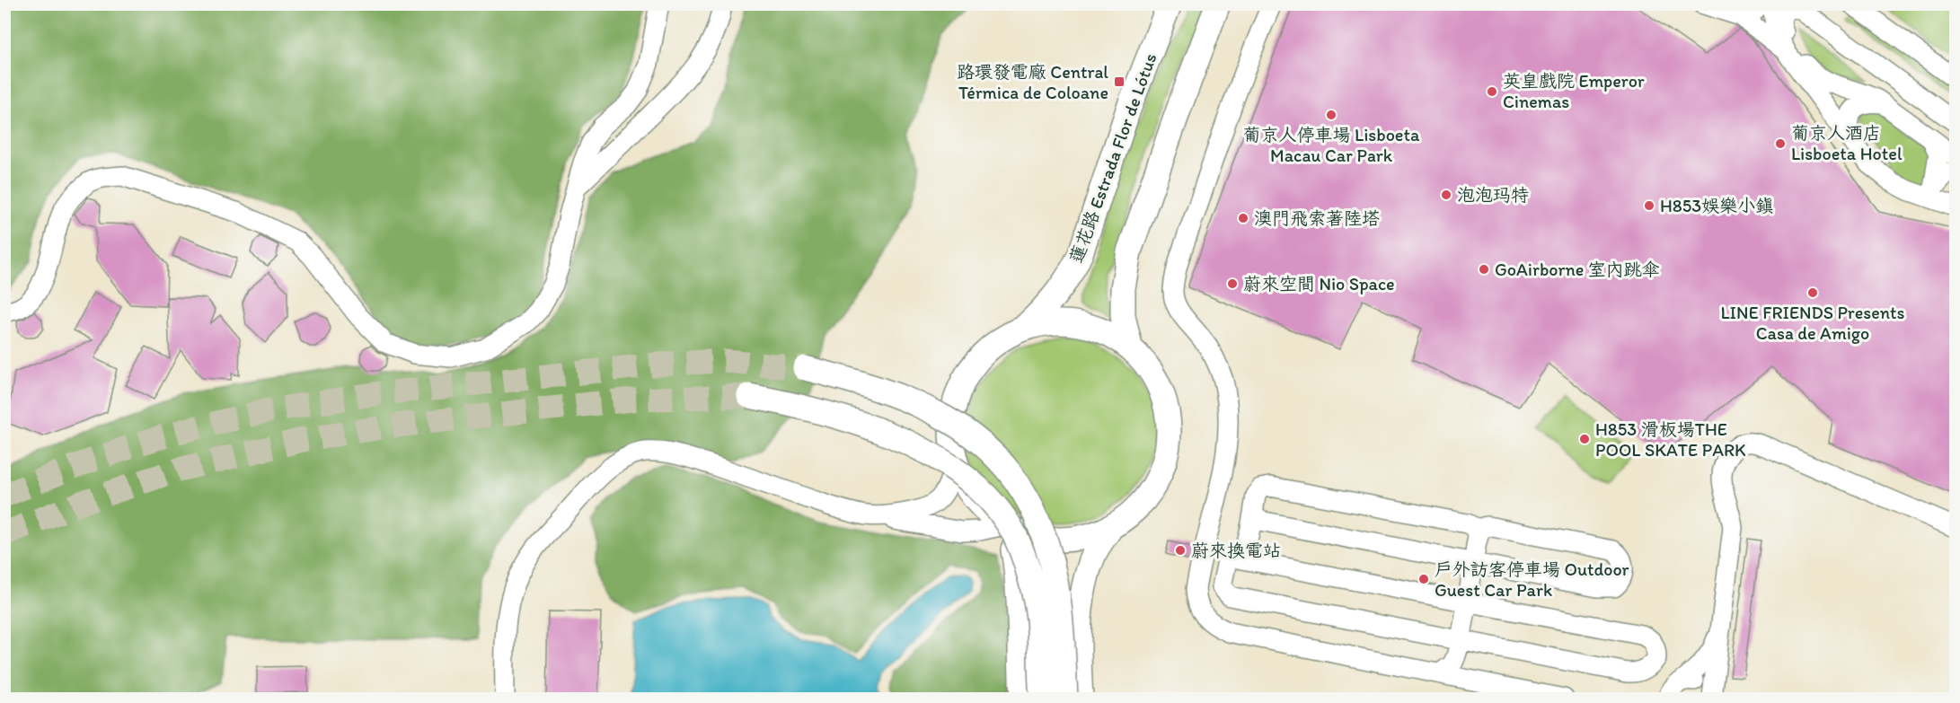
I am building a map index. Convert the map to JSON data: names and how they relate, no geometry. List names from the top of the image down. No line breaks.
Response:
{"streets":{"main road":["蓮花路 Estrada Flor de Lótus"]},"places":{"transit":["路環發電廠 Central Térmica de Coloane"],"other":["英皇戲院 Emperor Cinemas","葡京人停車場 Lisboeta Macau Car Park","葡京人酒店 Lisboeta Hotel","泡泡玛特","H853娛樂小鎮","澳門飛索著陸塔","GoAirborne 室内跳傘","蔚來空間 Nio Space","LINE FRIENDS Presents Casa de Amigo","H853 滑板場THE POOL SKATE PARK","蔚來換電站","戶外訪客停車場 Outdoor Guest Car Park"]}}
